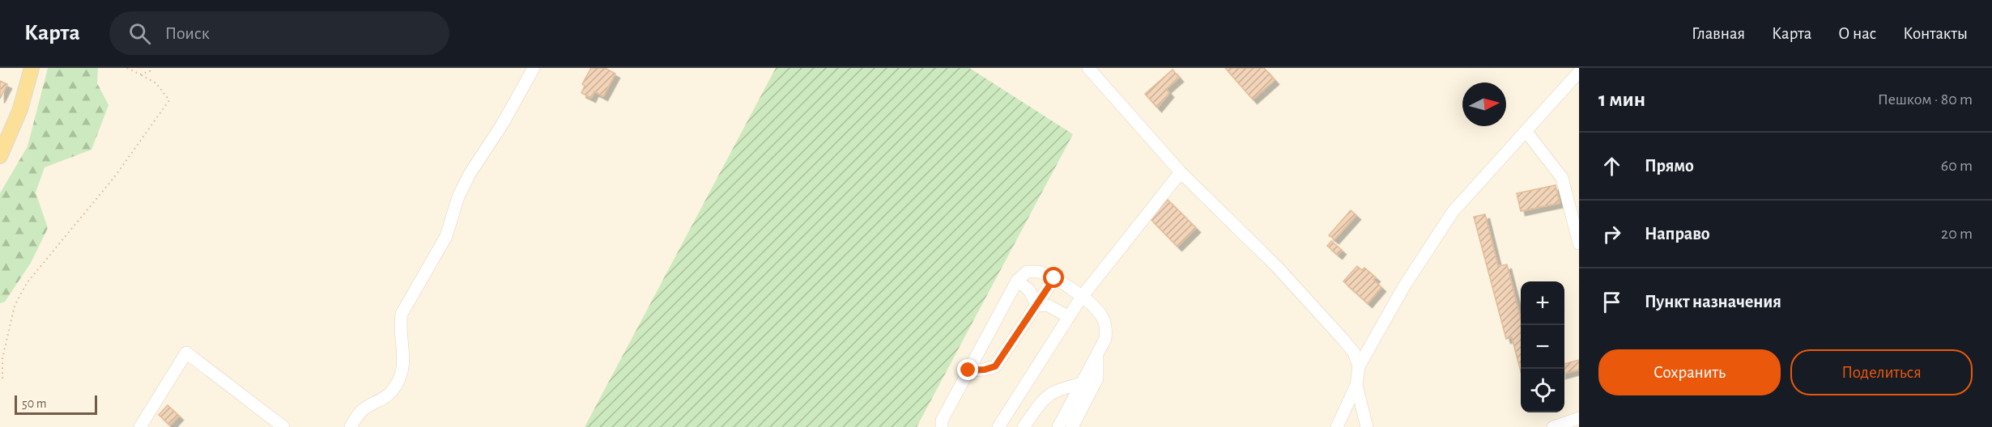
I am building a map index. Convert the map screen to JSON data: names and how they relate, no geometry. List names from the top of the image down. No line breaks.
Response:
{"scale_bar":"50 m","north":"right","page":{"header":"Карта","search":"Поиск","nav":["Главная","Карта","О нас","Контакты"],"heading":["1 мин","Пешком · 80 m"],"list":[["Прямо","60 m"],["Направо","20 m"],"Пункт назначения"],"map_buttons":["+","−"],"buttons":["Сохранить","Поделиться"],"scale":"50 m"}}
